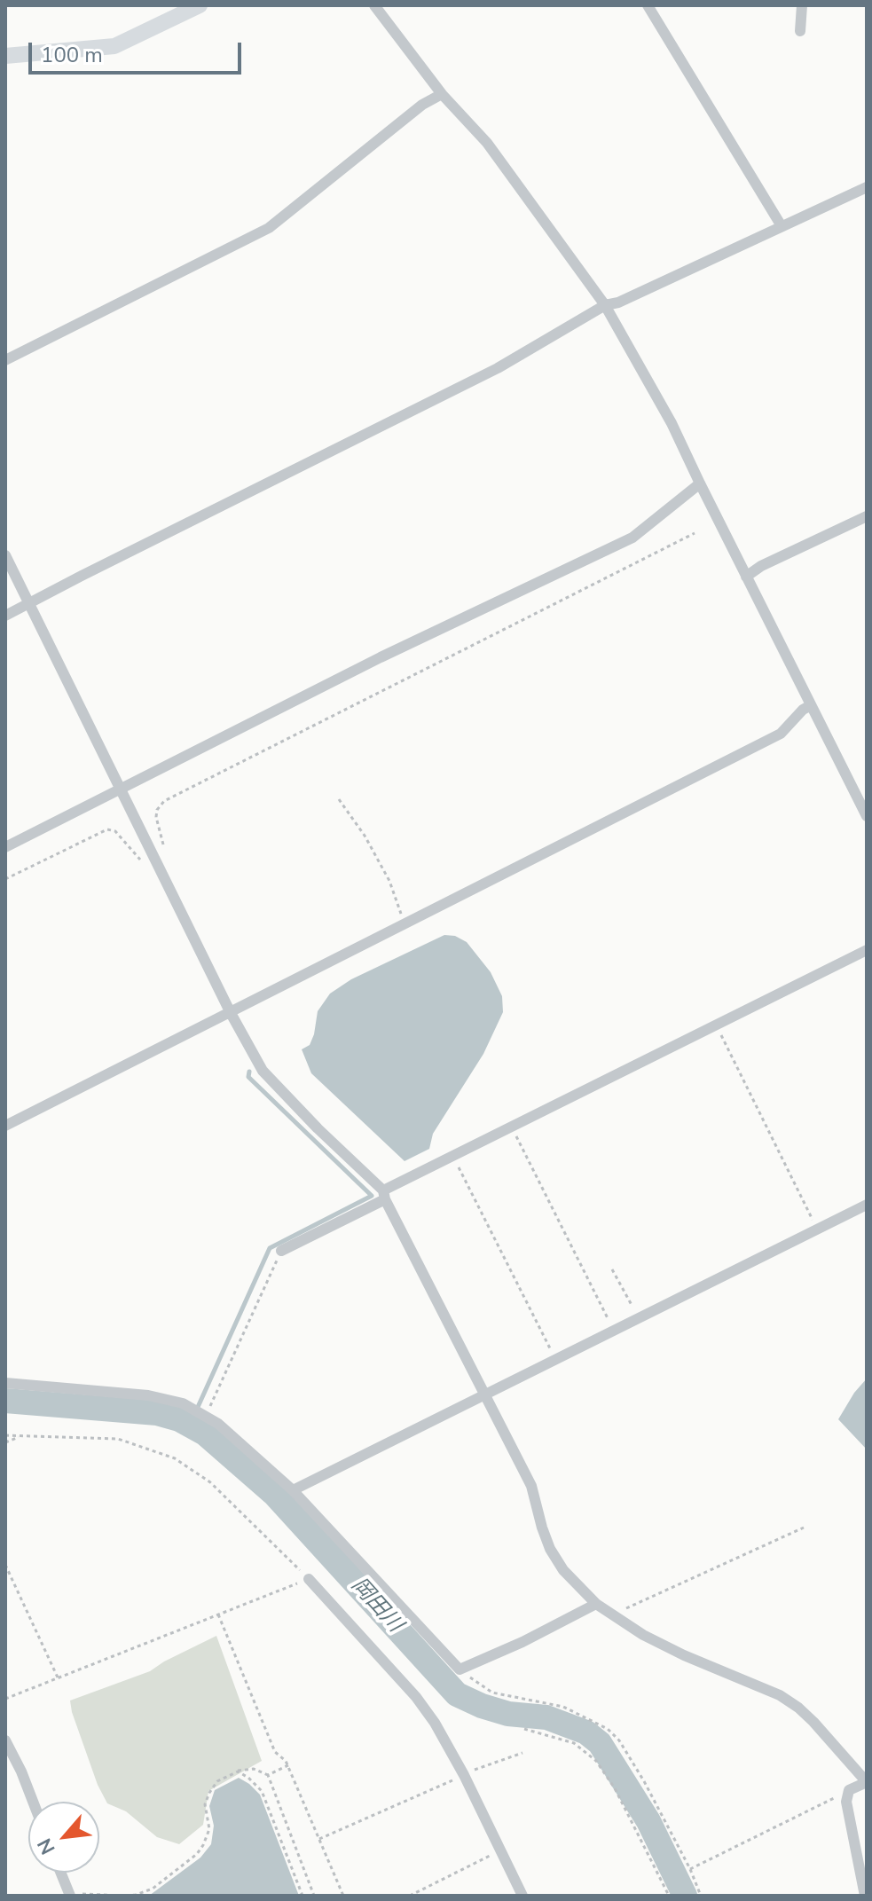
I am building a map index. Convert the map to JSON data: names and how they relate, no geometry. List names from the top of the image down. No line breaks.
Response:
{"water":["岡田川"],"scale_bar":"100 m","north":"bottom left"}
